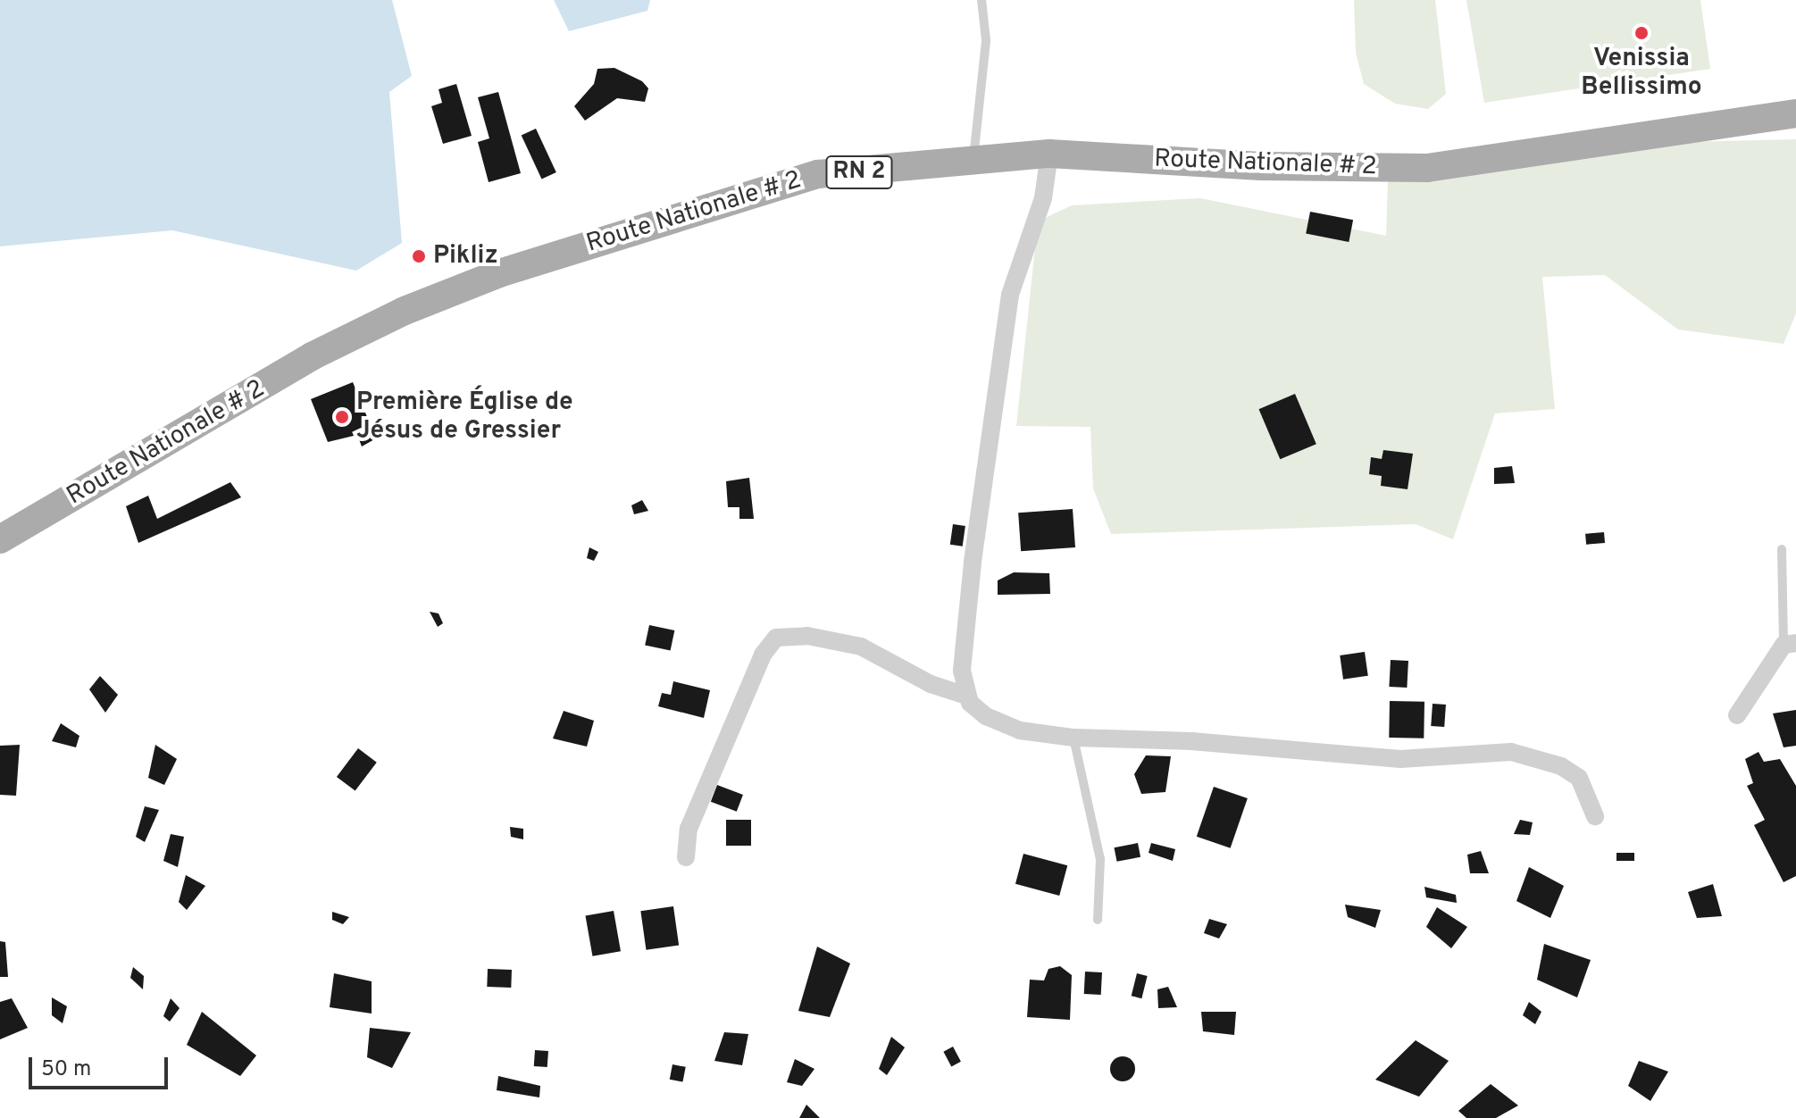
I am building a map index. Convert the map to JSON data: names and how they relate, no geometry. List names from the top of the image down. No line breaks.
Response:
{"streets":{"main road":["Route Nationale # 2","RN 2"]},"places":["Venissia Bellissimo","Pikliz","Première Église de Jésus de Gressier"],"scale_bar":"50 m"}
